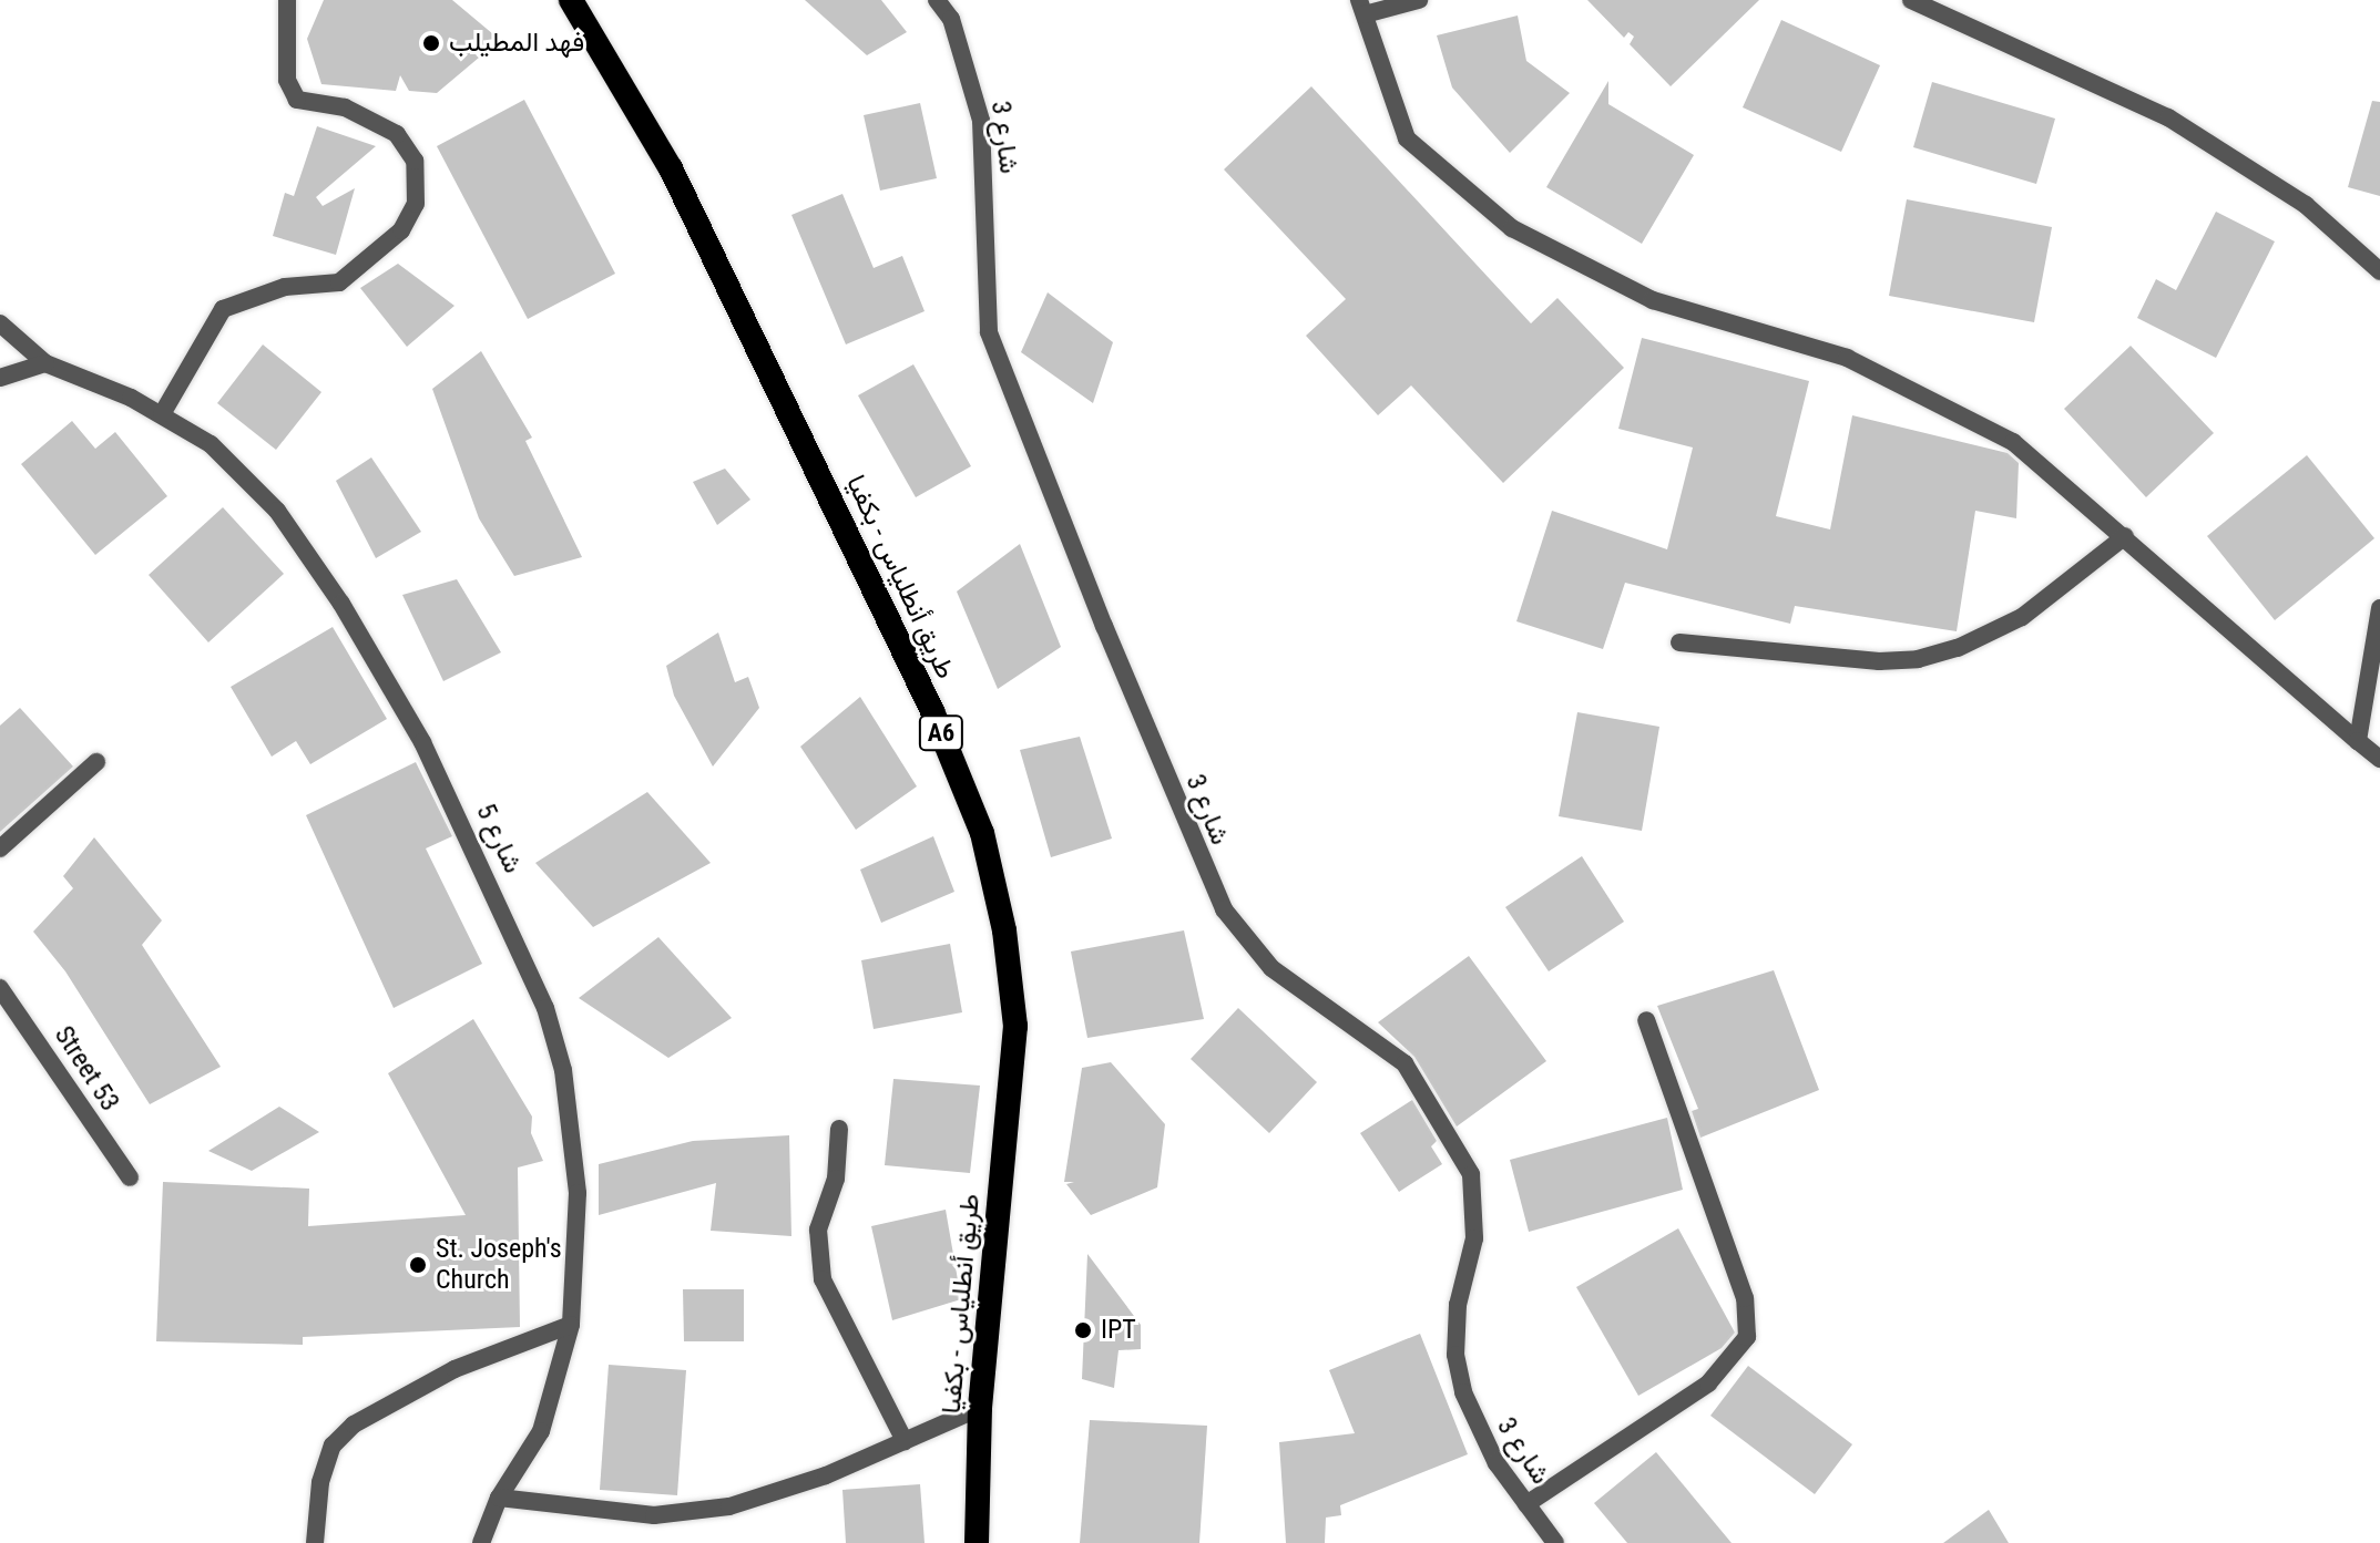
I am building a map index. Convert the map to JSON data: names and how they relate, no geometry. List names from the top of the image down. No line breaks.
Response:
{"streets":{"highway":["طريق أنطلياس - بكفيا","A6"],"street":["شارع 3","شارع 5","Street 53"]},"places":["فهد المطيلب","St. Joseph's Church","IPT"]}
